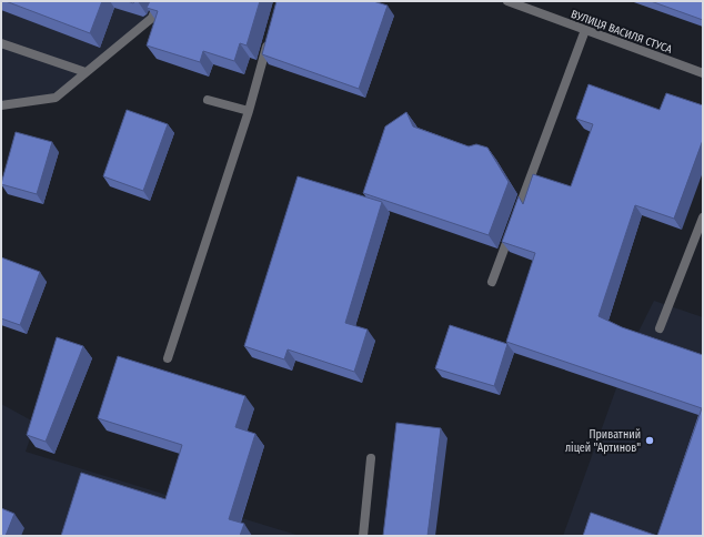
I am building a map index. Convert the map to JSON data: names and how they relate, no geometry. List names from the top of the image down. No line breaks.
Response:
{"streets":{"street":["ВУЛИЦЯ ВАСИЛЯ СТУСА"]},"places":["Приватний ліцей \"Артинов\""]}
